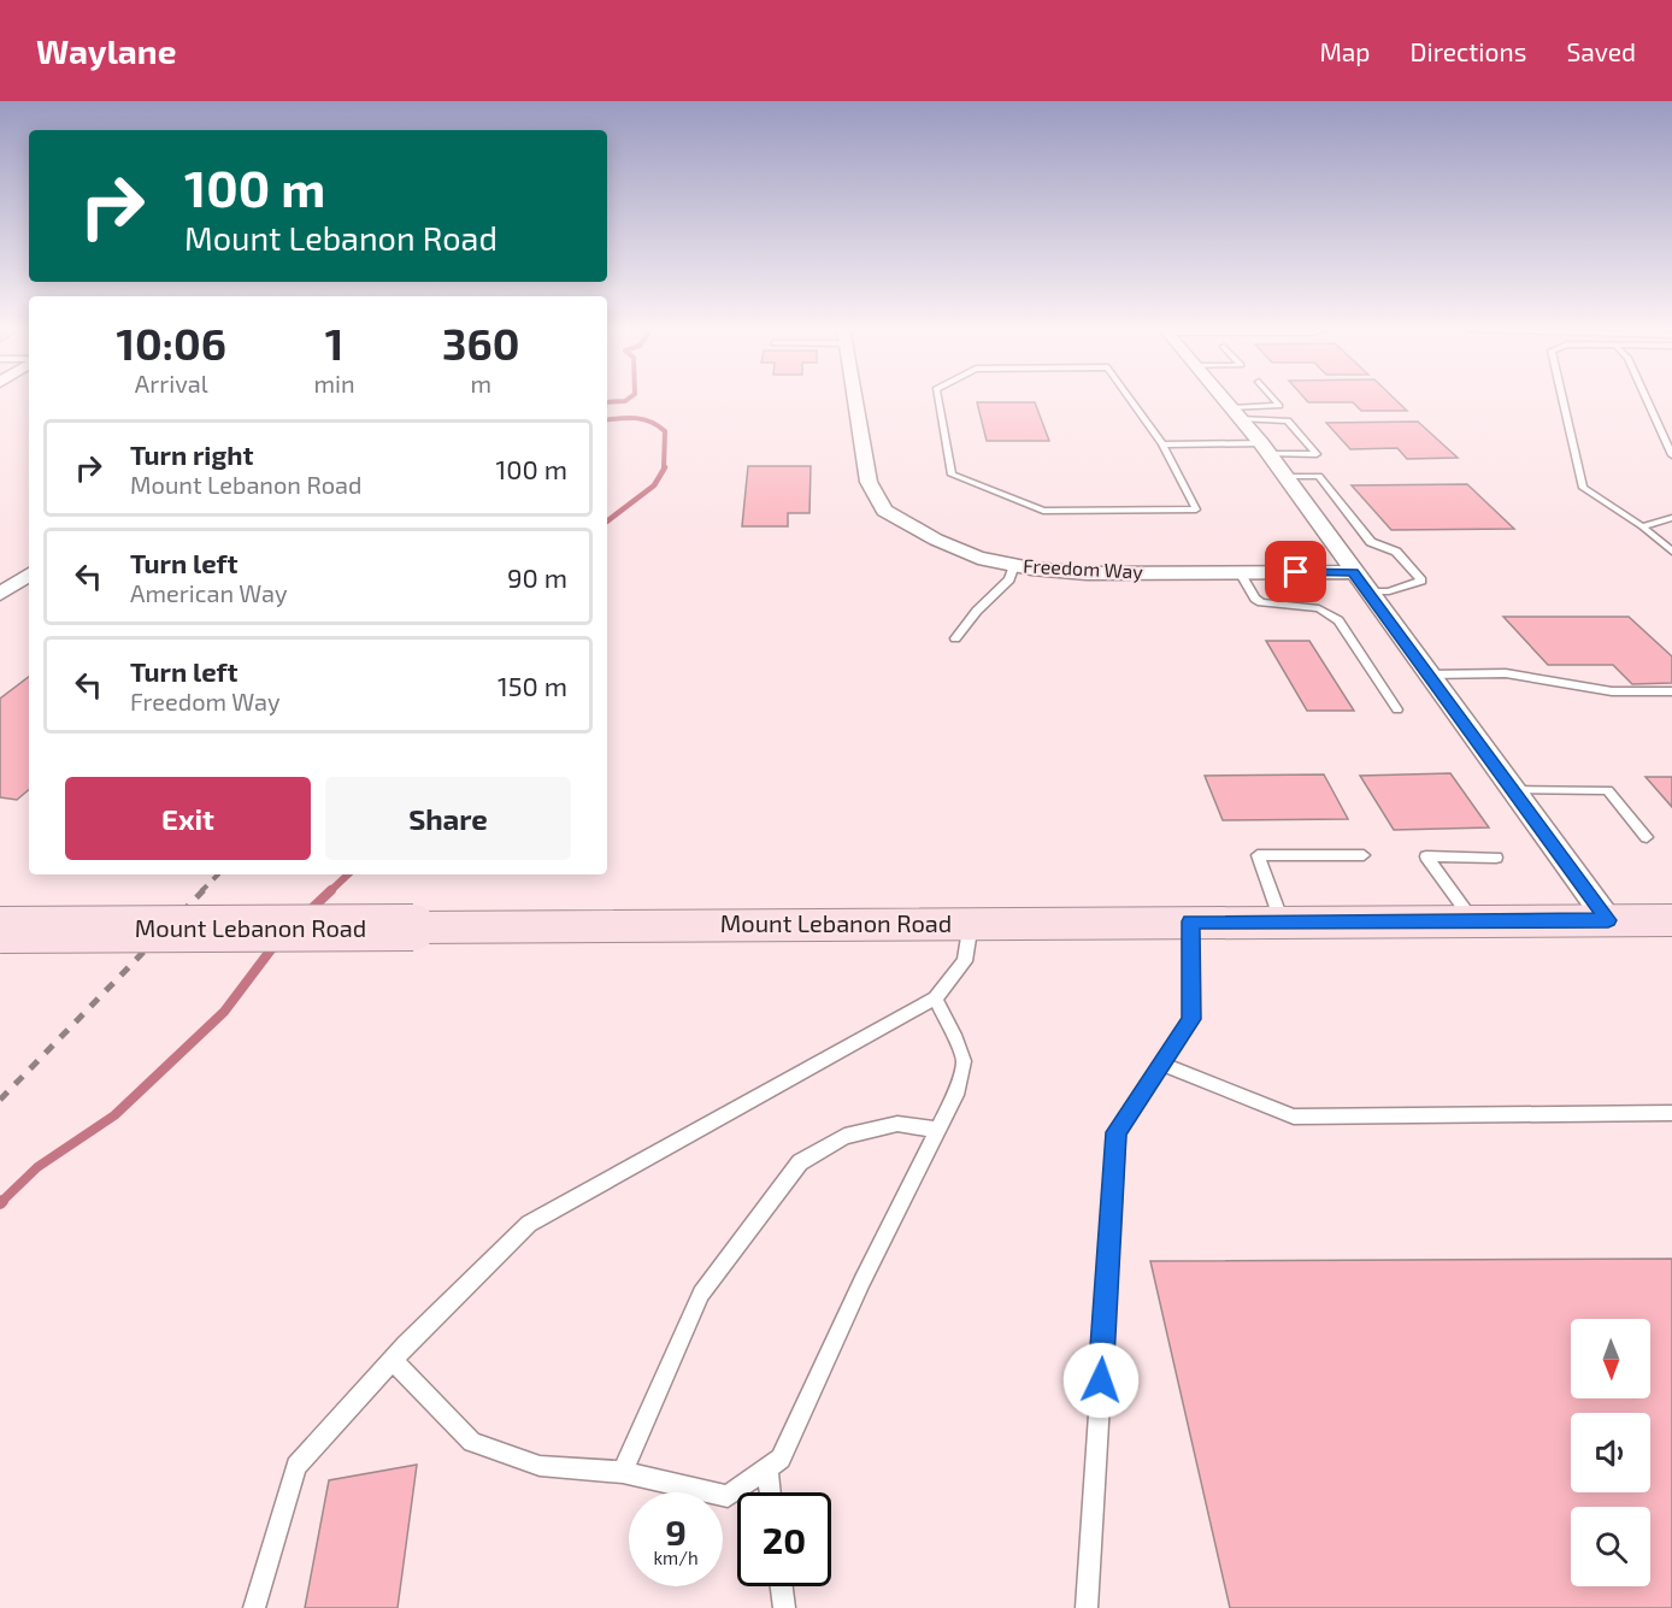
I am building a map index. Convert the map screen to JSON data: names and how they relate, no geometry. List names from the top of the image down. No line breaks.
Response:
{"streets":{"street":["Freedom Way","Mount Lebanon Road"]},"north":"bottom","page":{"header":"Waylane","nav":["Map","Directions","Saved"],"turn":["100 m","Mount Lebanon Road"],"eta":["10:06","Arrival","1","min","360","m"],"list":[{"name":"Turn right","note":"Mount Lebanon Road","value":"100 m"},{"name":"Turn left","note":"American Way","value":"90 m"},{"name":"Turn left","note":"Freedom Way","value":"150 m"}],"buttons":["Exit","Share"],"speed":"9 km/h","limit":"20"}}
